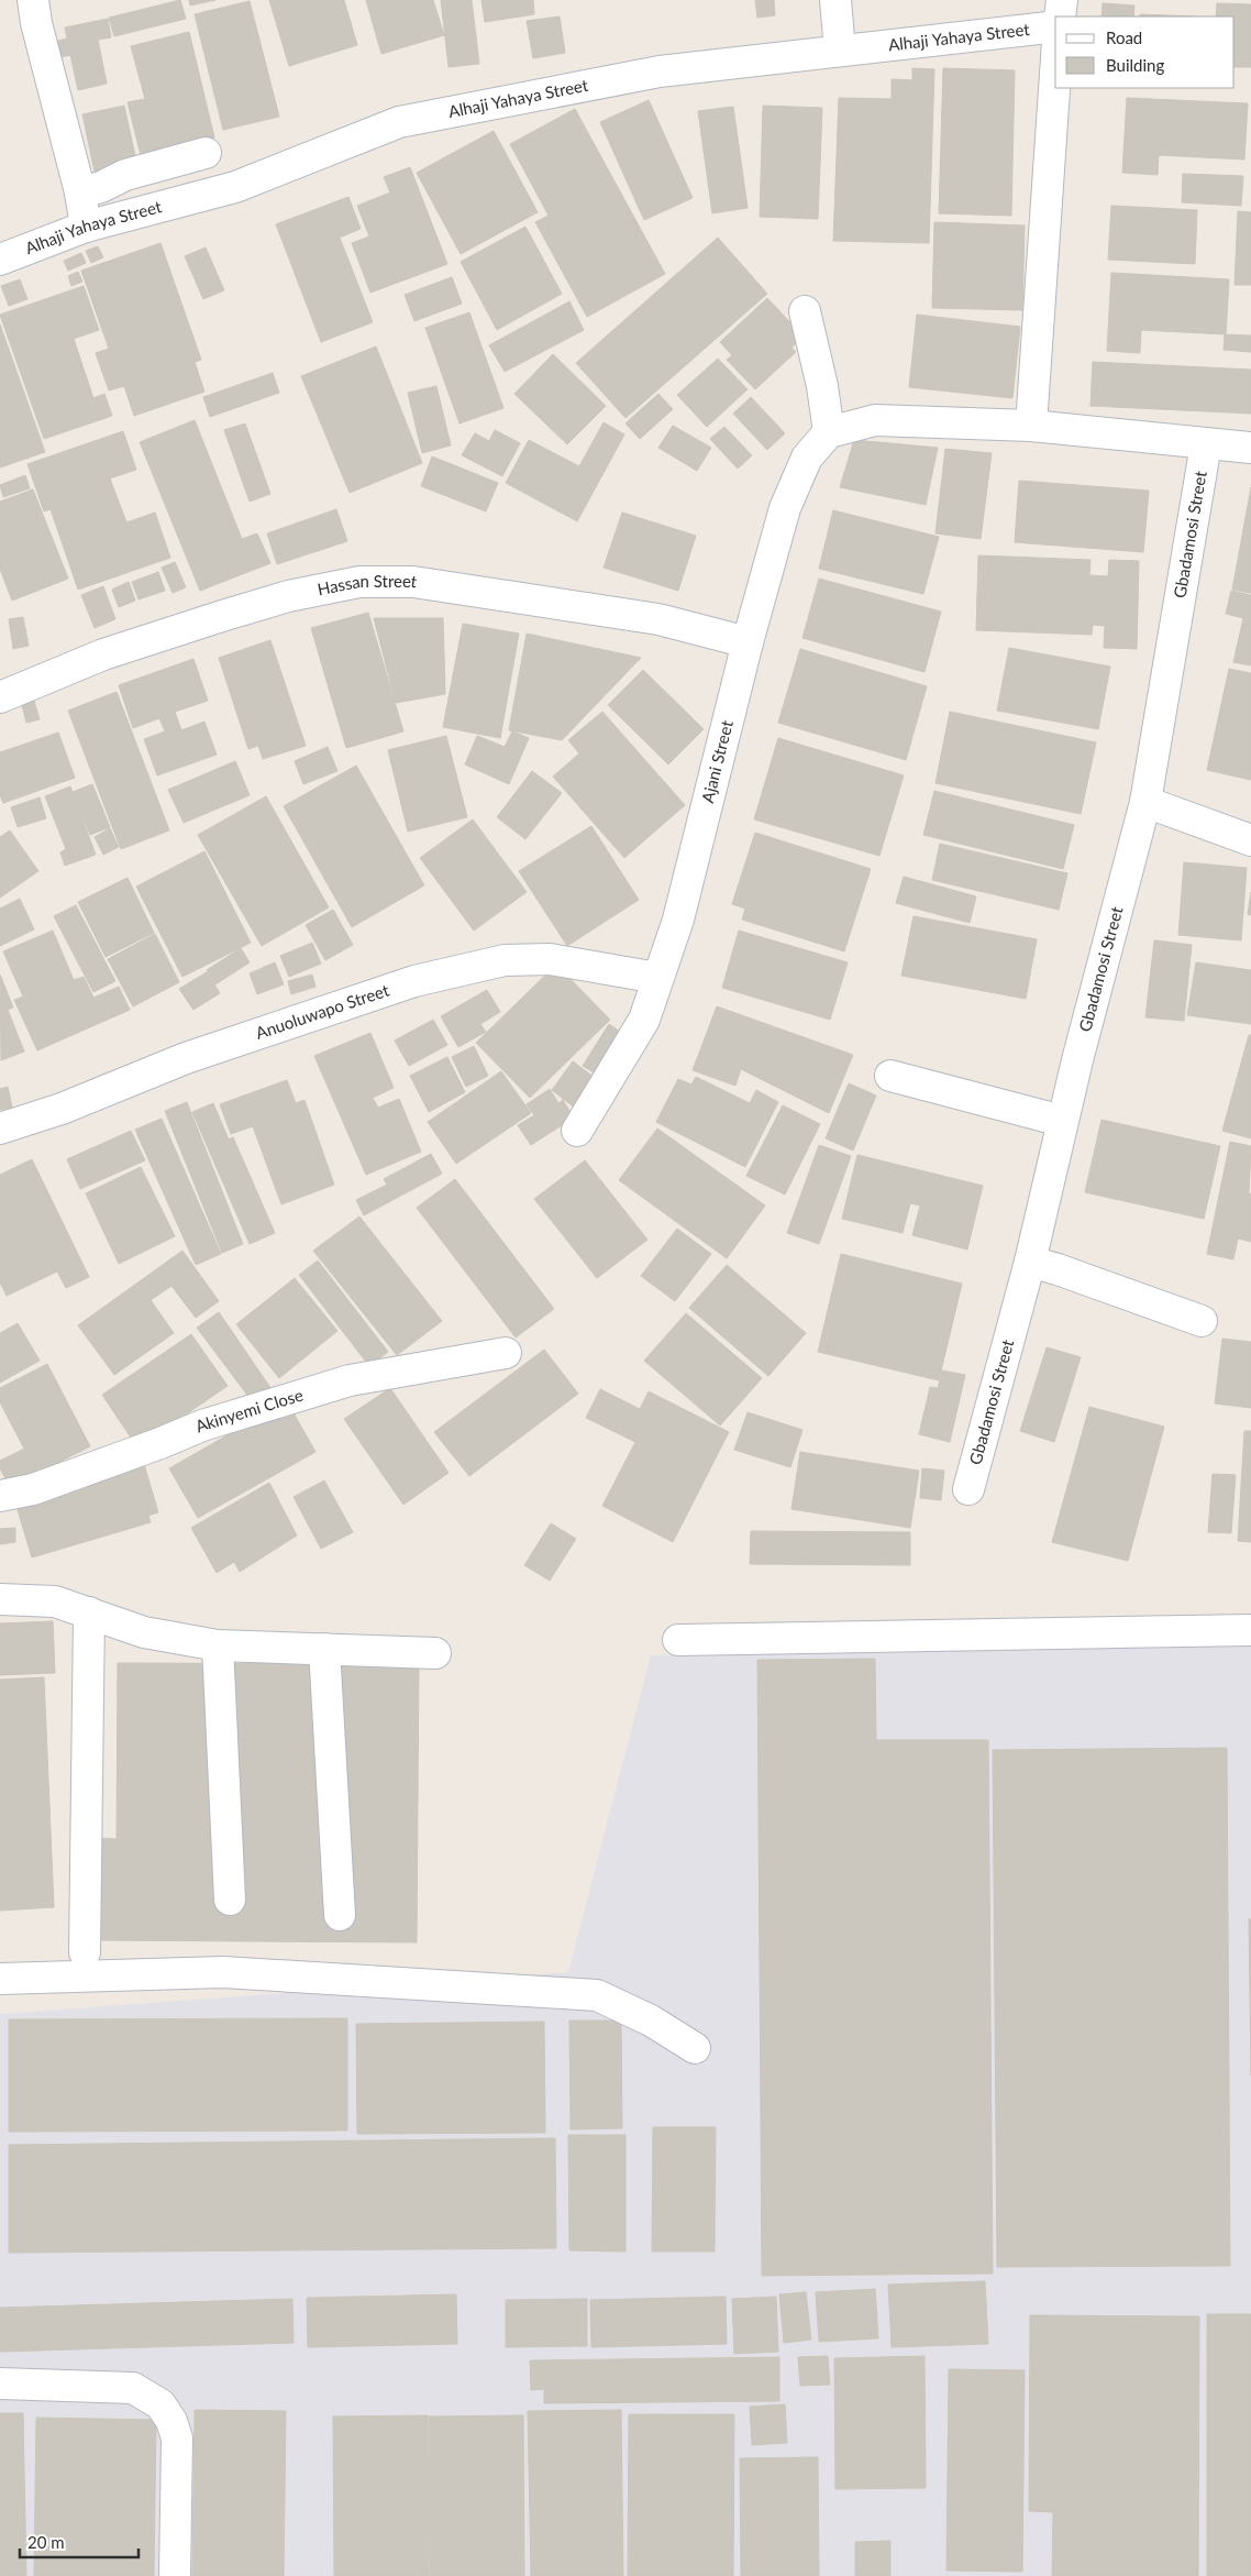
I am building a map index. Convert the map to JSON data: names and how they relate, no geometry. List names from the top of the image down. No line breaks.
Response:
{"streets":{"street":["Alhaji Yahaya Street","Gbadamosi Street","Hassan Street","Ajani Street","Anuoluwapo Street","Akinyemi Close"]},"crossings":[["Hassan Street","Ajani Street"],["Ajani Street","Anuoluwapo Street"]],"legend":["Road","Building"],"scale_bar":"20 m"}
